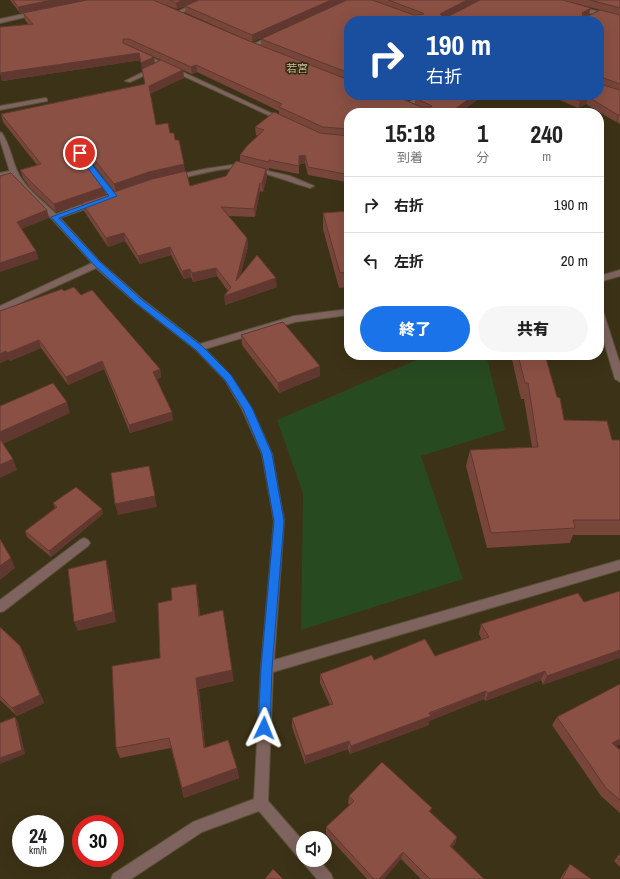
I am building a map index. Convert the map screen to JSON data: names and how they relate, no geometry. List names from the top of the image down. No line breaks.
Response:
{"districts":["若宮"],"page":{"turn":["190 m","右折"],"eta":["15:18","到着","1","分","240","m"],"list":[{"name":"右折","value":"190 m"},{"name":"左折","value":"20 m"}],"buttons":["終了","共有"],"speed":"24 km/h","limit":"30"}}
